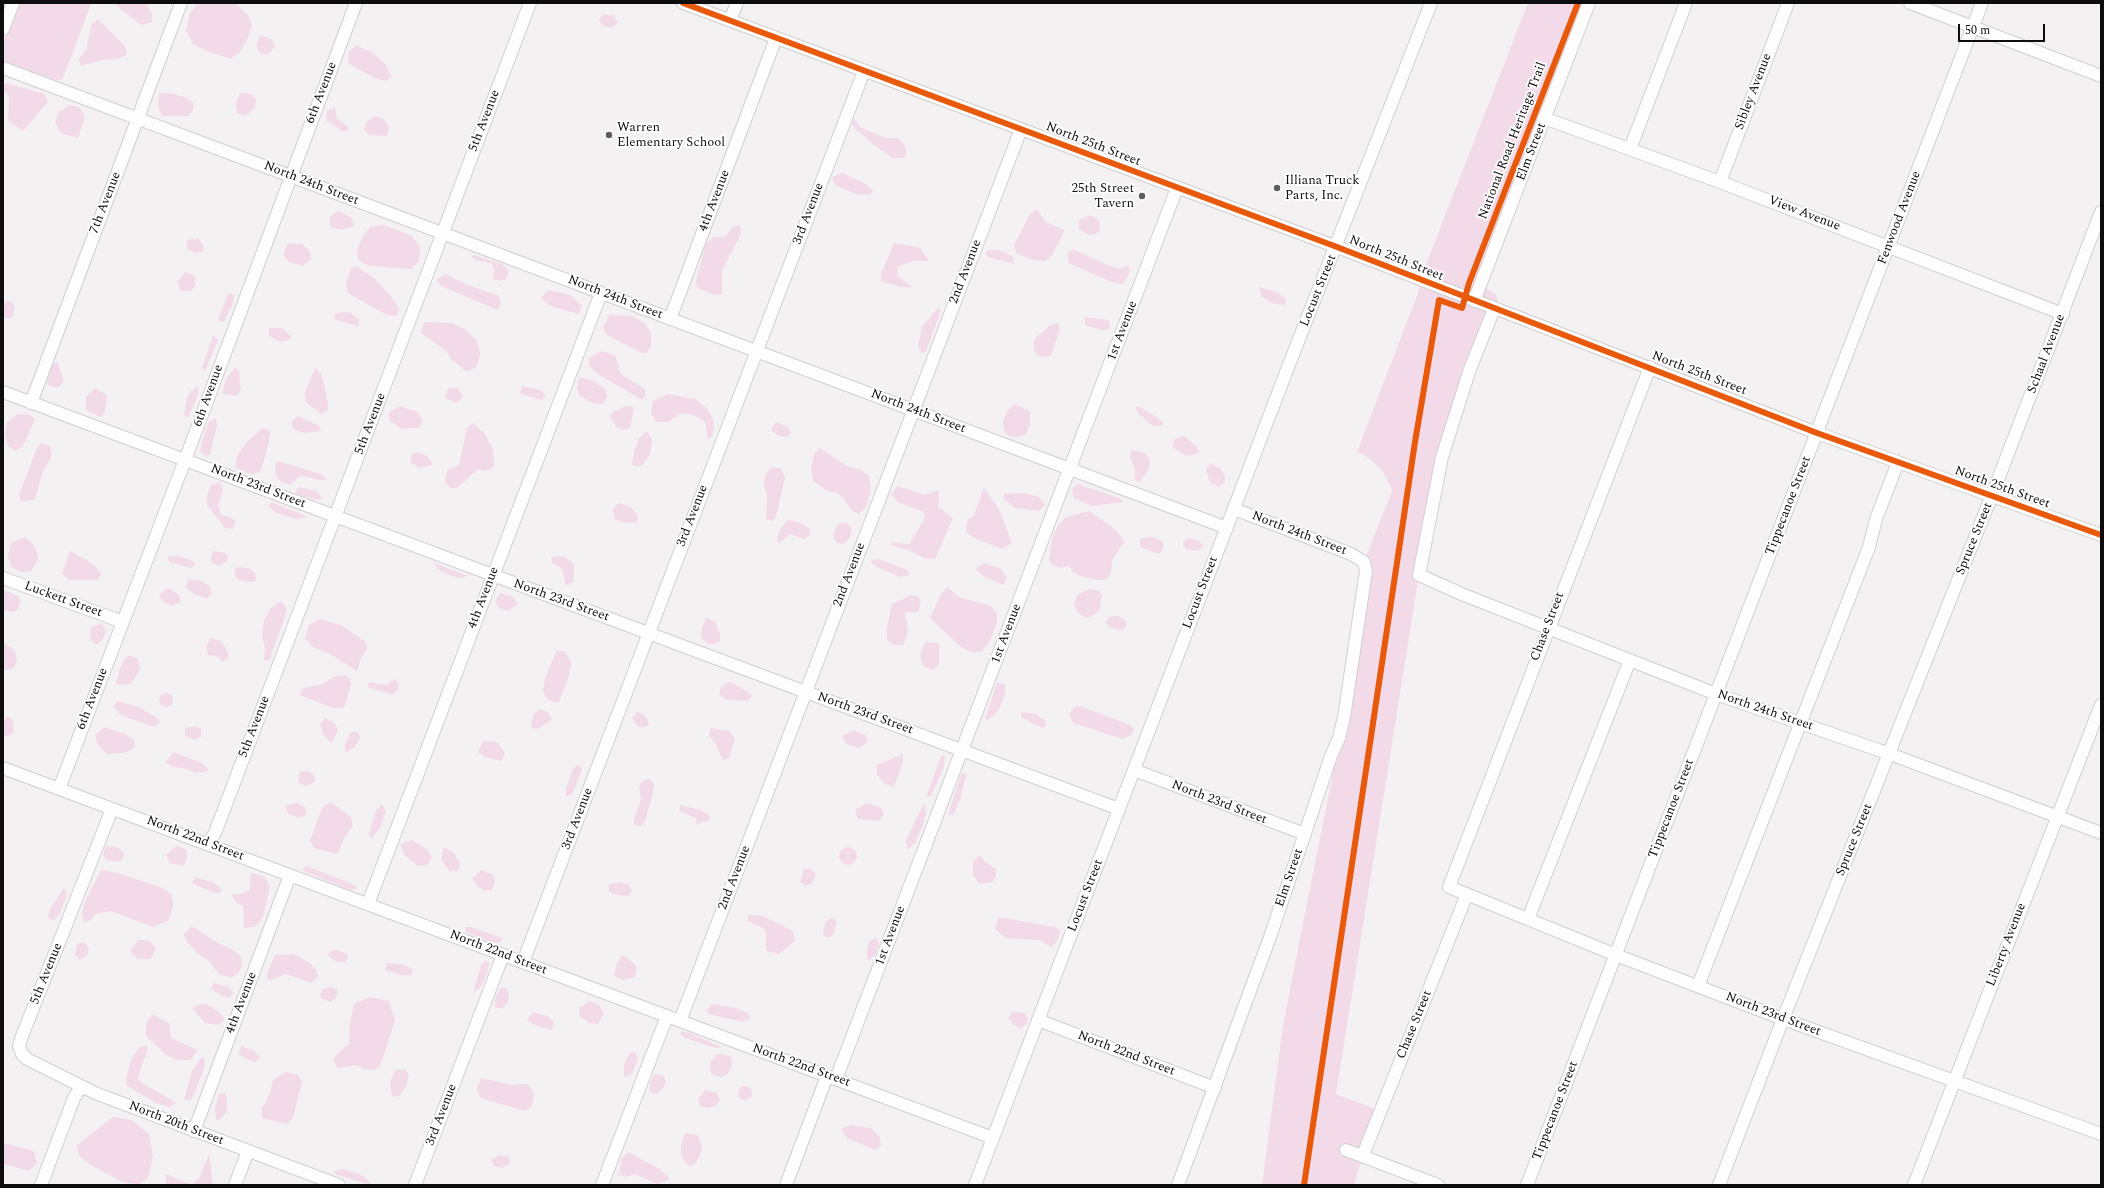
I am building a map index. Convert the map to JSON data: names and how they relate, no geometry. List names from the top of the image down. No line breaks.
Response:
{"streets":{"street":["Sibley Avenue","6th Avenue","5th Avenue","North 25th Street","Elm Street","North 24th Street","4th Avenue","7th Avenue","3rd Avenue","View Avenue","Fenwood Avenue","2nd Avenue","Locust Street","1st Avenue","Schaal Avenue","North 23rd Street","Tippecanoe Street","Spruce Street","Luckett Street","Chase Street","North 22nd Street","Liberty Avenue","North 20th Street"],"cycle path":["National Road Heritage Trail"]},"crossings":[["Sibley Avenue","View Avenue"],["6th Avenue","North 24th Street"],["6th Avenue","North 23rd Street"],["6th Avenue","Luckett Street"],["6th Avenue","North 22nd Street"],["5th Avenue","North 24th Street"],["5th Avenue","North 23rd Street"],["5th Avenue","North 22nd Street"],["5th Avenue","North 20th Street"],["North 25th Street","Elm Street"],["North 25th Street","North 24th Street"],["North 25th Street","4th Avenue"],["North 25th Street","3rd Avenue"],["North 25th Street","Fenwood Avenue"],["North 25th Street","2nd Avenue"],["North 25th Street","Locust Street"],["North 25th Street","1st Avenue"],["North 25th Street","Schaal Avenue"],["North 25th Street","Tippecanoe Street"],["North 25th Street","Spruce Street"],["North 25th Street","Chase Street"],["Elm Street","North 24th Street"],["Elm Street","View Avenue"],["Elm Street","North 23rd Street"],["Elm Street","North 22nd Street"],["North 24th Street","4th Avenue"],["North 24th Street","7th Avenue"],["North 24th Street","3rd Avenue"],["North 24th Street","2nd Avenue"],["North 24th Street","Locust Street"],["North 24th Street","1st Avenue"],["North 24th Street","Tippecanoe Street"],["North 24th Street","Spruce Street"],["North 24th Street","Chase Street"],["North 24th Street","Liberty Avenue"],["4th Avenue","North 23rd Street"],["4th Avenue","North 22nd Street"],["4th Avenue","North 20th Street"],["7th Avenue","North 23rd Street"],["3rd Avenue","North 23rd Street"],["3rd Avenue","North 22nd Street"],["View Avenue","Fenwood Avenue"],["View Avenue","Schaal Avenue"],["Fenwood Avenue","Tippecanoe Street"],["2nd Avenue","North 23rd Street"],["2nd Avenue","North 22nd Street"],["Locust Street","North 23rd Street"],["Locust Street","North 22nd Street"],["1st Avenue","North 23rd Street"],["1st Avenue","North 22nd Street"],["Schaal Avenue","Spruce Street"],["North 23rd Street","Tippecanoe Street"],["North 23rd Street","Spruce Street"],["North 23rd Street","Chase Street"],["North 23rd Street","Liberty Avenue"]],"places":["Warren Elementary School","Illiana Truck Parts, Inc.","25th Street Tavern"],"scale_bar":"50 m"}
